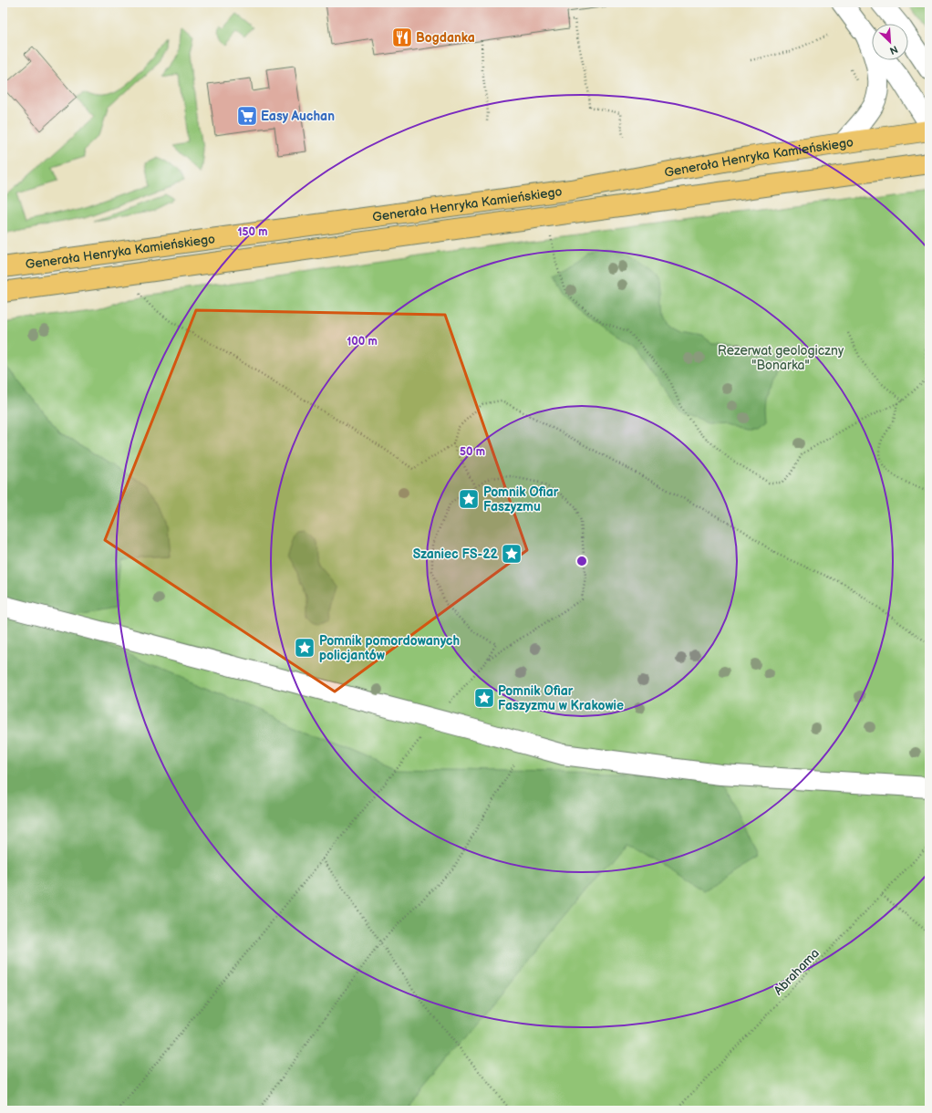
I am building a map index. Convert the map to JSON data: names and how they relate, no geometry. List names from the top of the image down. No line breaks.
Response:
{"streets":{"main road":["Generała Henryka Kamieńskiego"],"path":["Abrahama"]},"parks":["Rezerwat geologiczny \"Bonarka\""],"places":{"restaurant":["Bogdanka"],"supermarket":["Easy Auchan"],"place":["Pomnik Ofiar Faszyzmu","Szaniec FS-22","Pomnik pomordowanych policjantów","Pomnik Ofiar Faszyzmu w Krakowie"]},"north":"bottom right","rings":["150 m","100 m","50 m"]}
